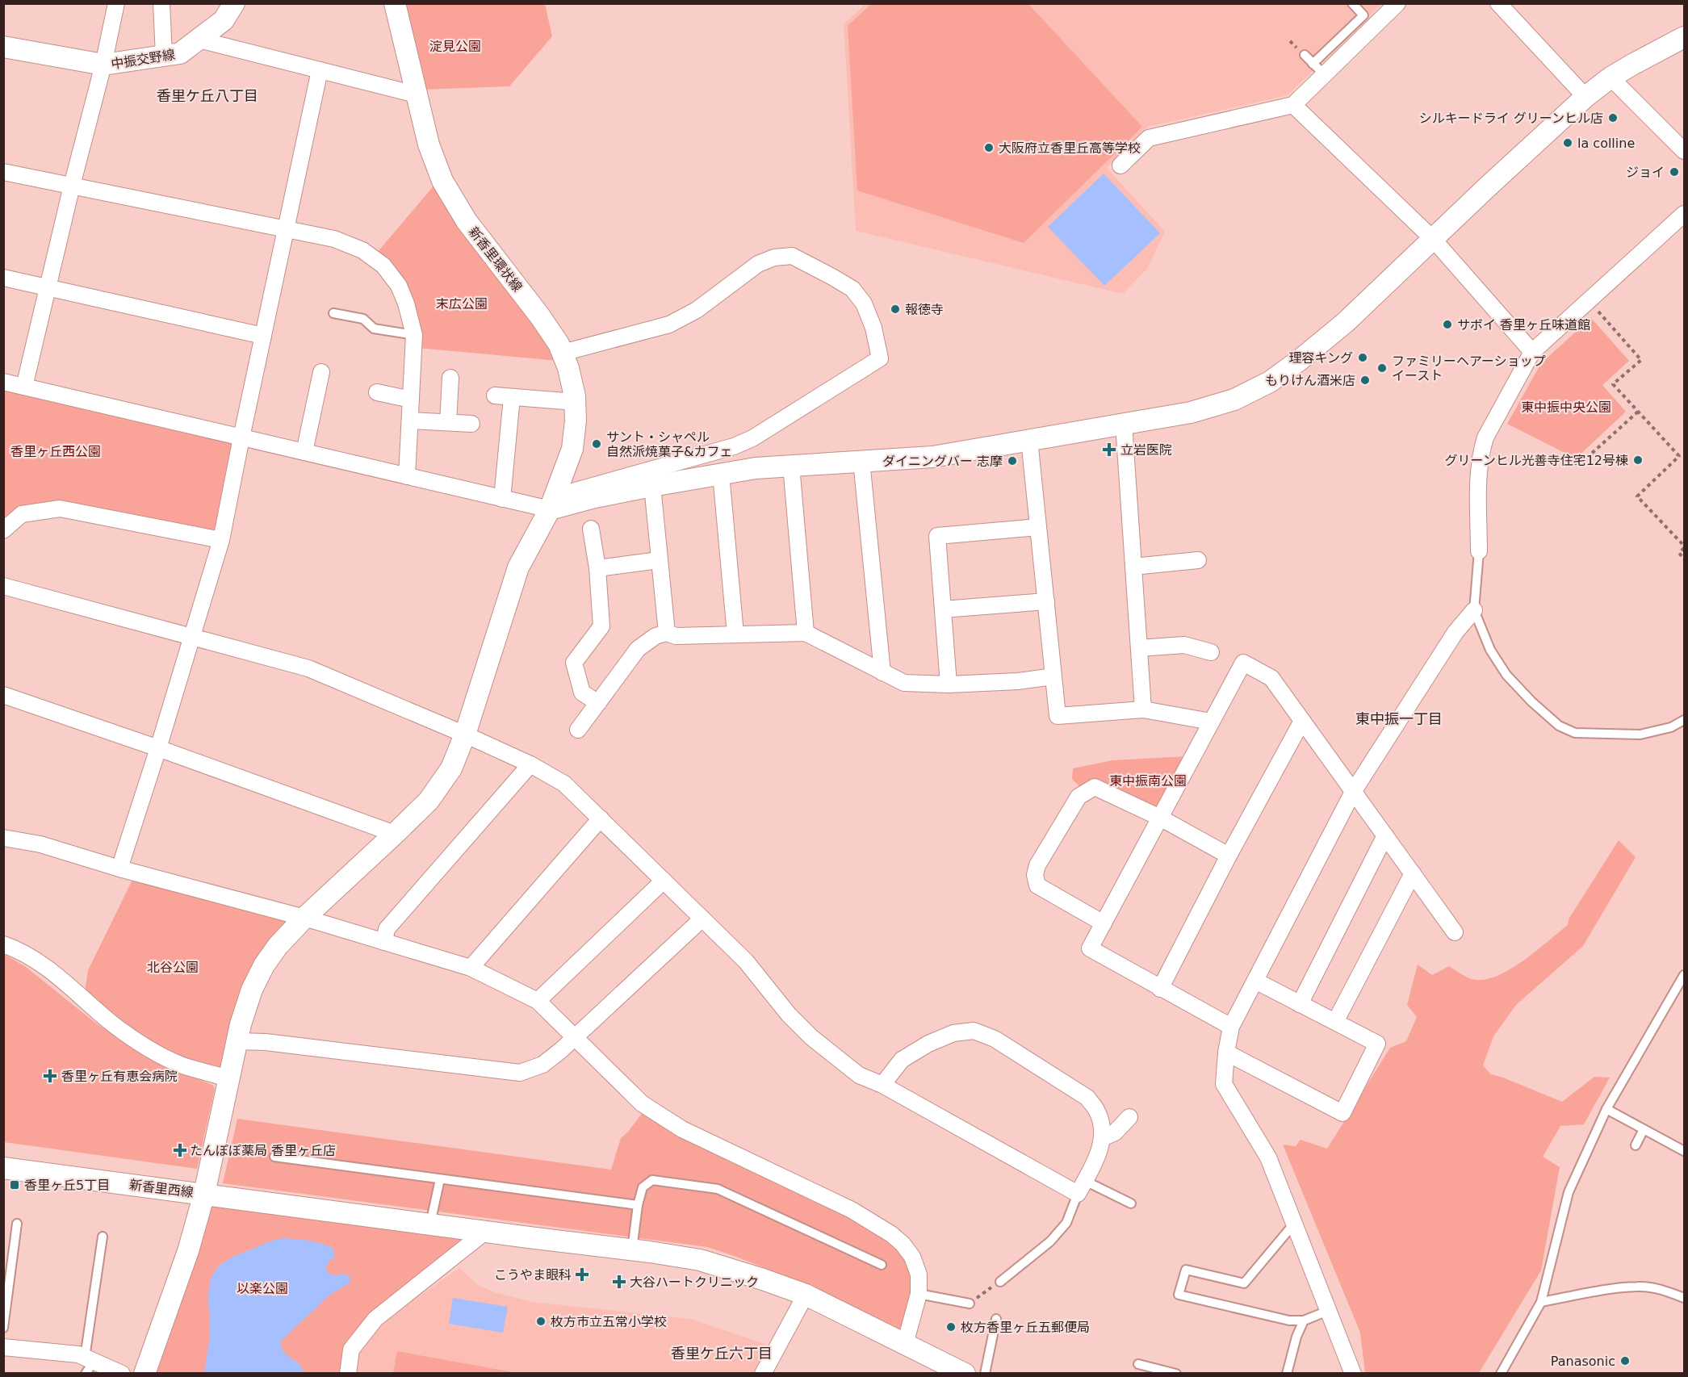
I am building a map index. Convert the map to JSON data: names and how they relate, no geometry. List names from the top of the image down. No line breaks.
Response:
{"streets":{"street":["中振交野線","新香里環状線","新香里西線"]},"crossings":[["新香里環状線","新香里西線"]],"districts":["香里ケ丘八丁目","東中振一丁目","香里ケ丘六丁目"],"parks":["淀見公園","末広公園","東中振中央公園","香里ヶ丘西公園","東中振南公園","北谷公園","以楽公園"],"places":{"other":["シルキードライ グリーンヒル店","la colline","大阪府立香里丘高等学校","ジョイ","報徳寺","サボイ 香里ヶ丘味道館","理容キング","ファミリーヘアーショップ イースト","もりけん酒米店","サント・シャペル 自然派焼菓子&カフェ","グリーンヒル光善寺住宅12号棟","ダイニングバー 志摩","枚方市立五常小学校","枚方香里ヶ丘五郵便局","Panasonic"],"health":["立岩医院","香里ヶ丘有恵会病院","たんぽぽ薬局 香里ヶ丘店","こうやま眼科","大谷ハートクリニック"],"transit":["香里ヶ丘5丁目"]}}
